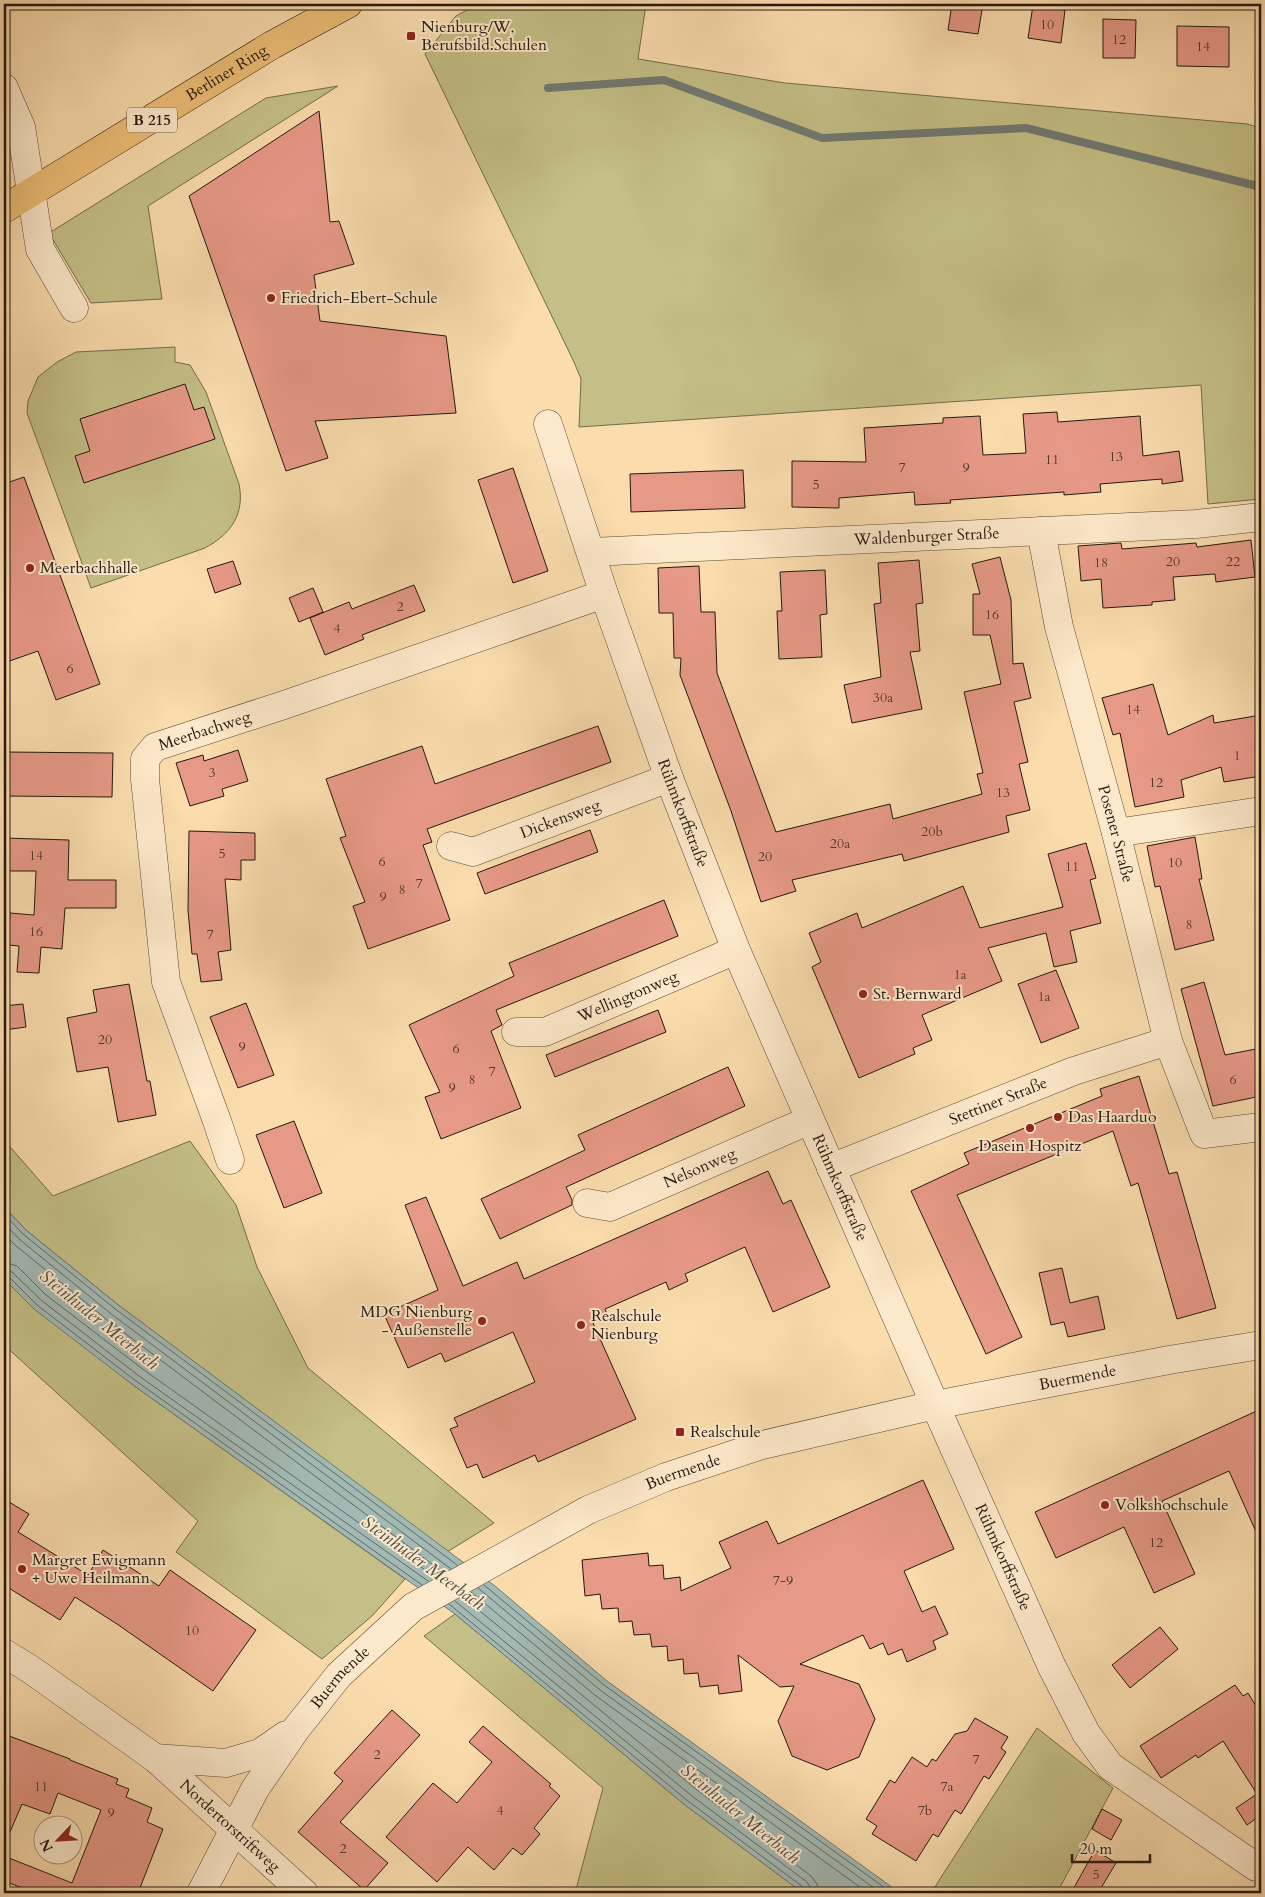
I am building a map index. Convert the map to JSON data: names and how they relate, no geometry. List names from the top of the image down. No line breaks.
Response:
{"streets":{"main road":["Berliner Ring","B 215"],"street":["Waldenburger Straße","Meerbachweg","Rühmkorffstraße","Dickensweg","Posener Straße","Wellingtonweg","Stettiner Straße","Nelsonweg","Buermende","Nordertorstriftweg"]},"crossings":[["Waldenburger Straße","Rühmkorffstraße"],["Waldenburger Straße","Posener Straße"],["Meerbachweg","Rühmkorffstraße"],["Rühmkorffstraße","Dickensweg"],["Rühmkorffstraße","Wellingtonweg"],["Rühmkorffstraße","Stettiner Straße"],["Rühmkorffstraße","Nelsonweg"],["Rühmkorffstraße","Buermende"],["Posener Straße","Stettiner Straße"],["Buermende","Nordertorstriftweg"]],"water":["Steinhuder Meerbach"],"places":{"transit":["Nienburg/W, Berufsbild.Schulen","Realschule"],"other":["Friedrich-Ebert-Schule","Meerbachhalle","St. Bernward","Das Haarduo","Dasein Hospitz","MDG Nienburg - Außenstelle","Realschule Nienburg","Volkshochschule","Margret Ewigmann + Uwe Heilmann"]},"house_numbers":["10","12","14","13","11","7","9","5","20","22","18","2","16","4","6","30a","14","1","3","12","13","20b","20a","5","14","20","6","10","11","7","8","9","8","16","7","1a","1a","20","9","6","7","8","6","9","12","7-9","10","2","7","11","7a","4","7b","9","2","5"],"scale_bar":"20 m","north":"bottom left"}
